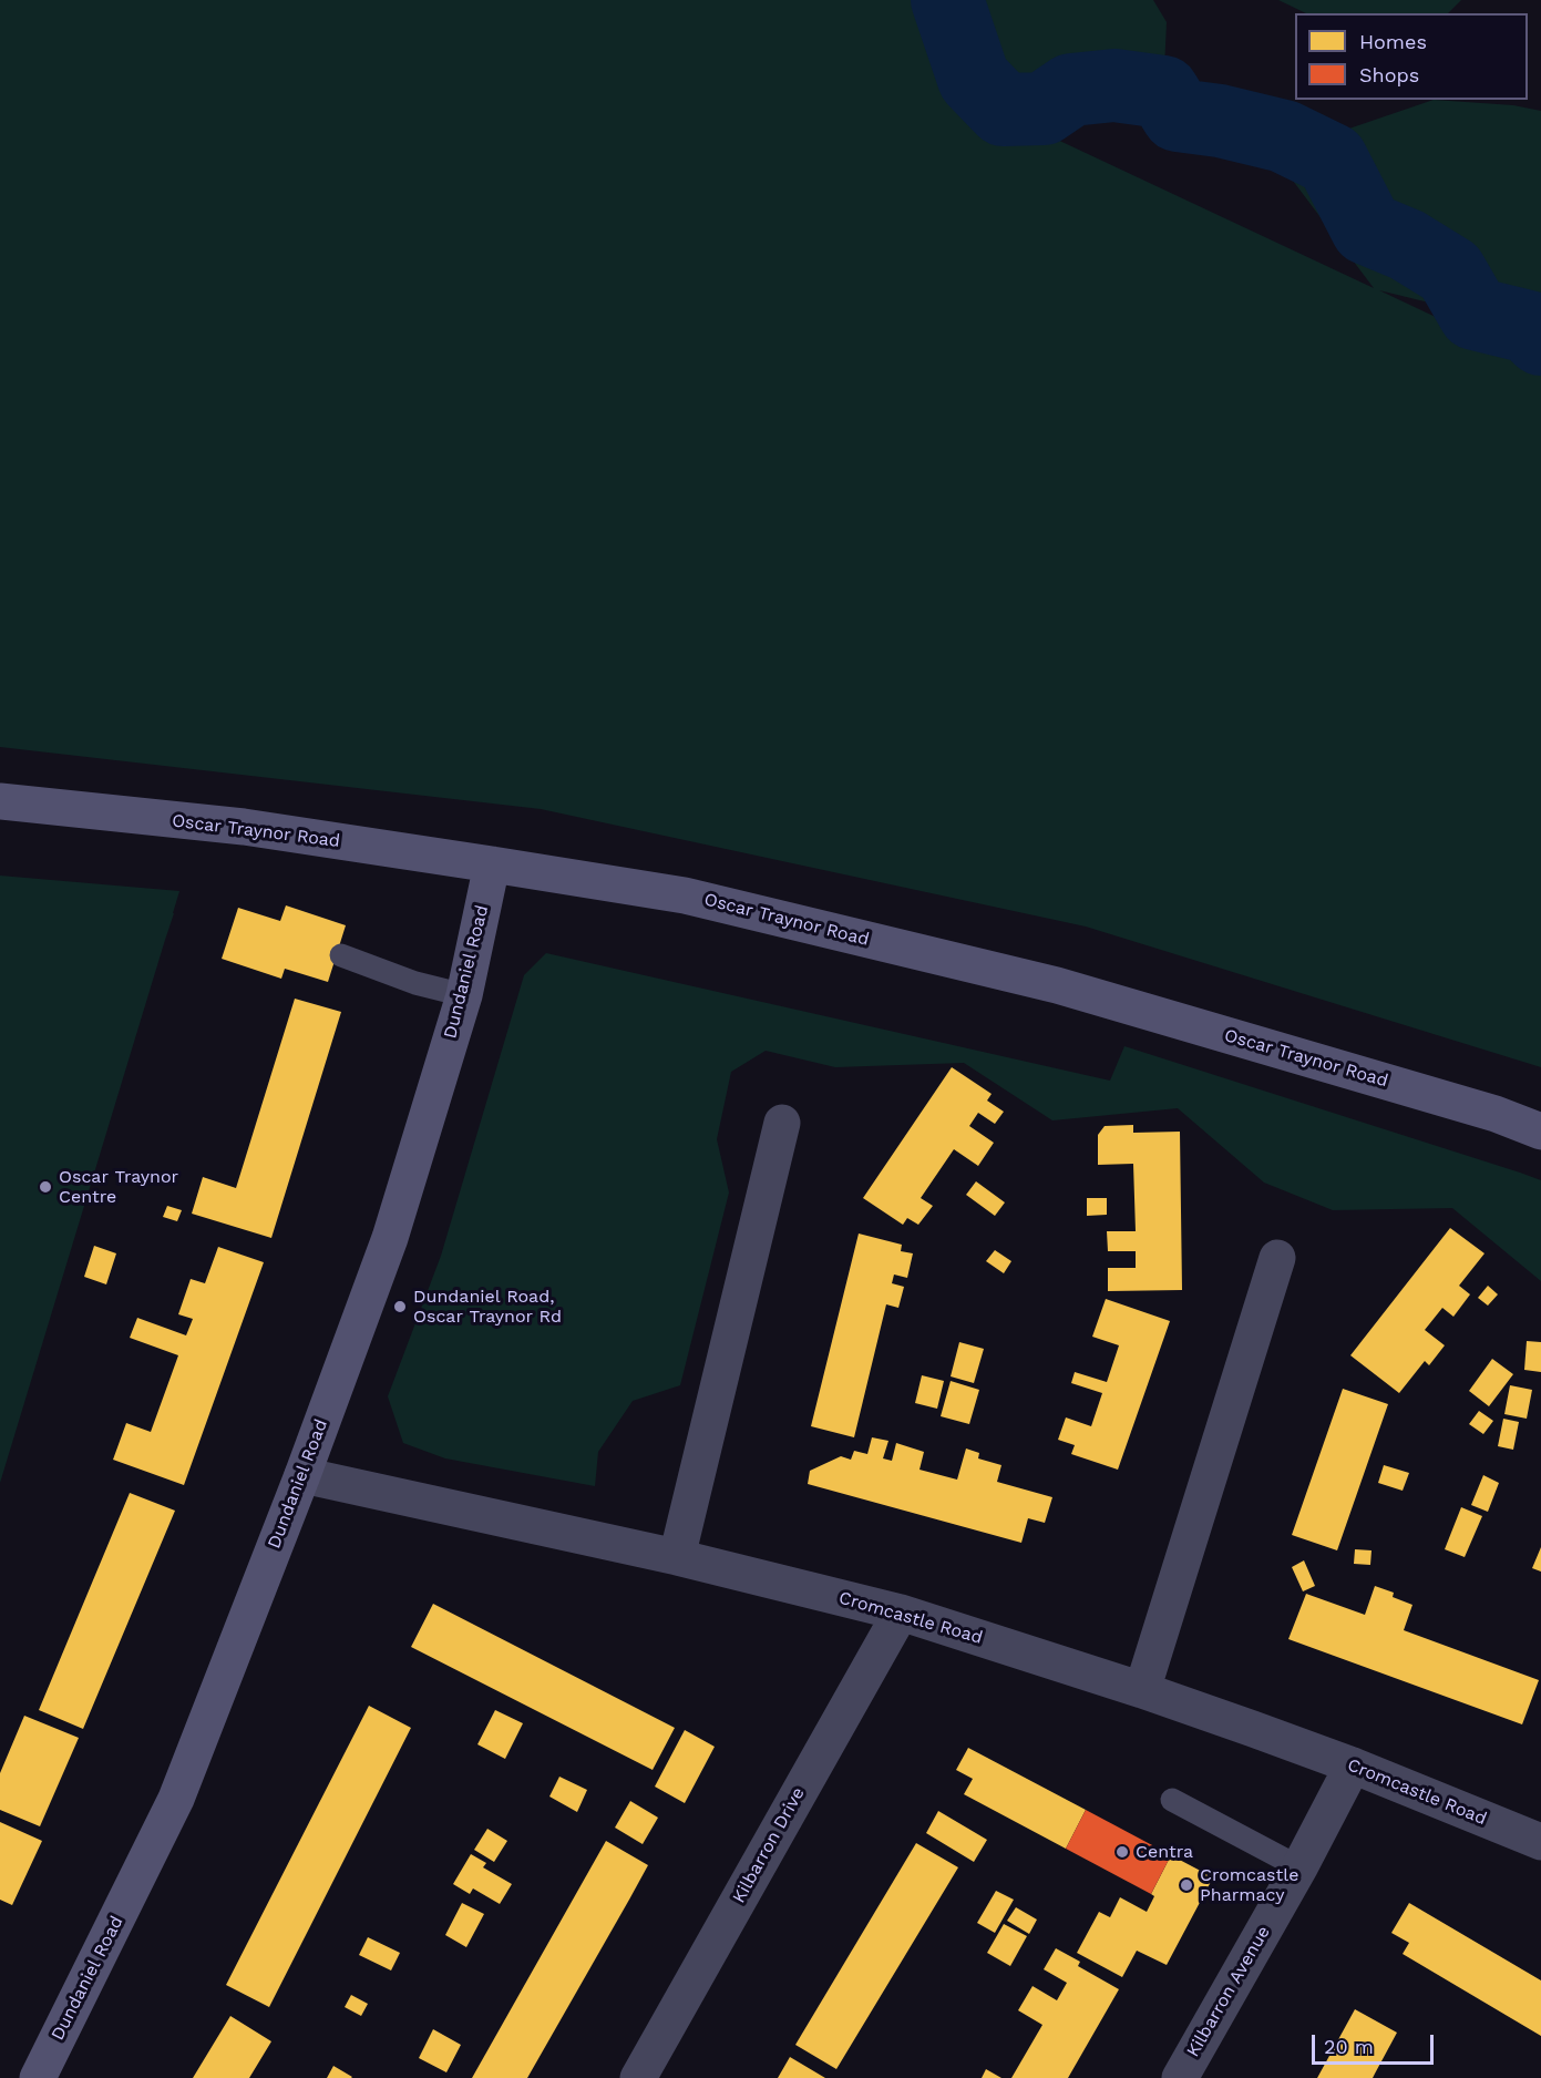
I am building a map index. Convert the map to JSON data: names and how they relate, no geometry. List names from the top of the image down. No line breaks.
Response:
{"streets":{"main road":["Oscar Traynor Road","Dundaniel Road"],"street":["Cromcastle Road","Kilbarron Drive","Kilbarron Avenue"]},"crossings":[["Oscar Traynor Road","Dundaniel Road"],["Dundaniel Road","Cromcastle Road"],["Cromcastle Road","Kilbarron Drive"],["Cromcastle Road","Kilbarron Avenue"]],"places":["Oscar Traynor Centre","Dundaniel Road, Oscar Traynor Rd","Centra","Cromcastle Pharmacy"],"legend":["Homes","Shops"],"scale_bar":"20 m"}
